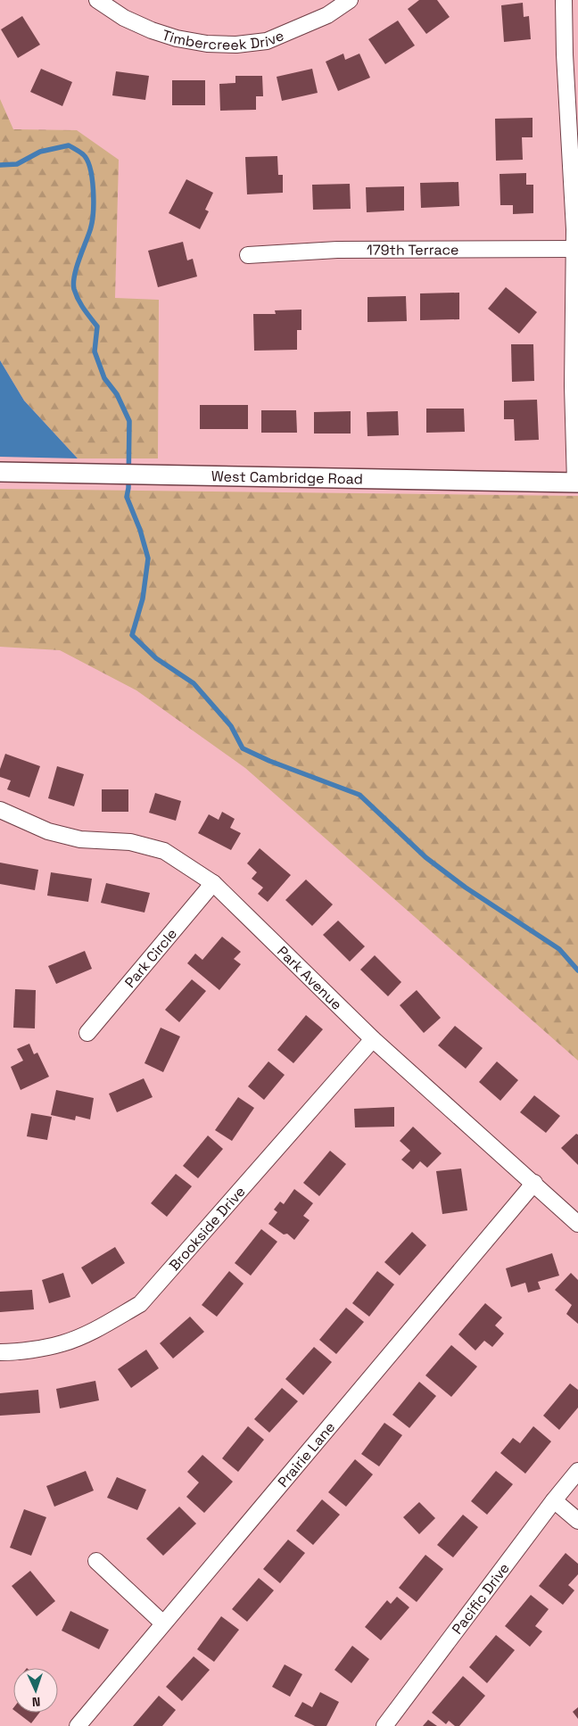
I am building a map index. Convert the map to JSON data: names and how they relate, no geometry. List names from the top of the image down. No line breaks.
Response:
{"streets":{"street":["Timbercreek Drive","179th Terrace","West Cambridge Road","Park Circle","Park Avenue","Brookside Drive","Prairie Lane","Pacific Drive"]},"crossings":[["Park Circle","Park Avenue"],["Park Avenue","Brookside Drive"],["Park Avenue","Prairie Lane"]],"north":"bottom"}
